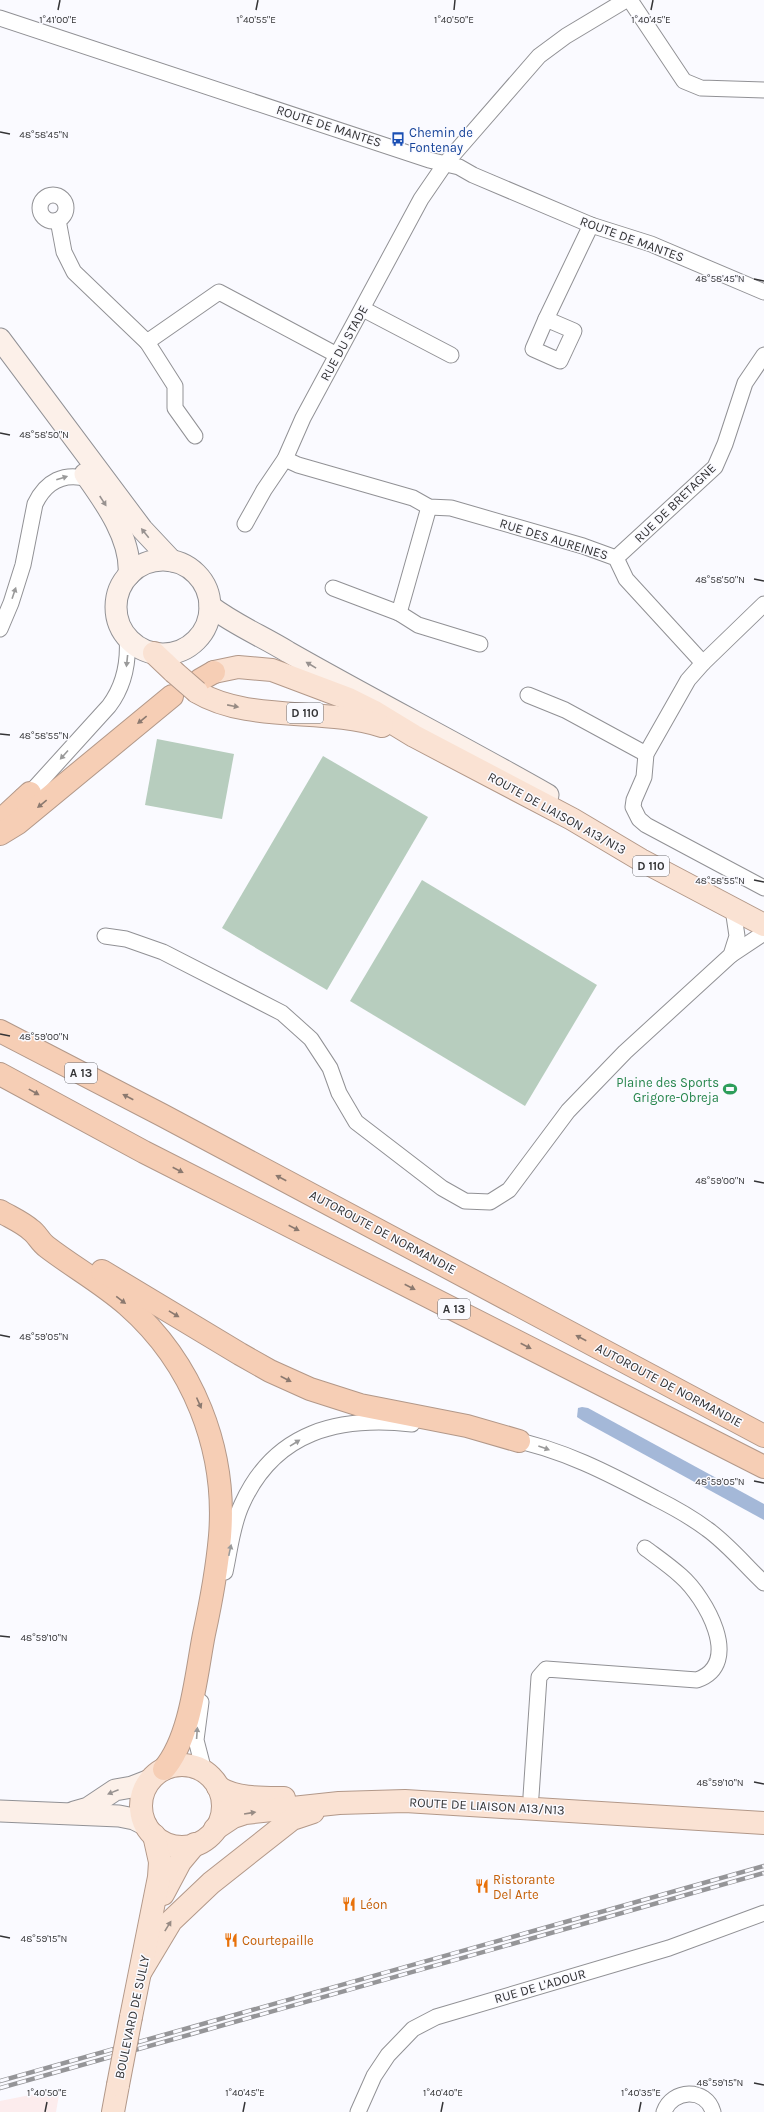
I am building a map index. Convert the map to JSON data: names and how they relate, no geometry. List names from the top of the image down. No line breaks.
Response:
{"streets":{"highway":["A 13","AUTOROUTE DE NORMANDIE"],"main road":["D 110","ROUTE DE LIAISON A13/N13","BOULEVARD DE SULLY"],"street":["ROUTE DE MANTES","RUE DU STADE","RUE DE BRETAGNE","RUE DES AUREINES","RUE DE L'ADOUR"]},"crossings":[["ROUTE DE MANTES","RUE DU STADE"],["RUE DU STADE","RUE DES AUREINES"],["RUE DE BRETAGNE","RUE DES AUREINES"],["D 110","ROUTE DE LIAISON A13/N13"]],"places":{"bus stop":["Chemin de Fontenay"],"sports":["Plaine des Sports Grigore-Obreja"],"restaurant":["Ristorante Del Arte","Léon","Courtepaille"]},"coordinates":["1°41'00\"E","1°40'55\"E","1°40'50\"E","1°40'45\"E","48°58'45\"N","48°58'50\"N","48°58'55\"N","48°59'00\"N","48°59'05\"N","48°59'10\"N","48°59'15\"N","1°40'40\"E","1°40'35\"E"]}
